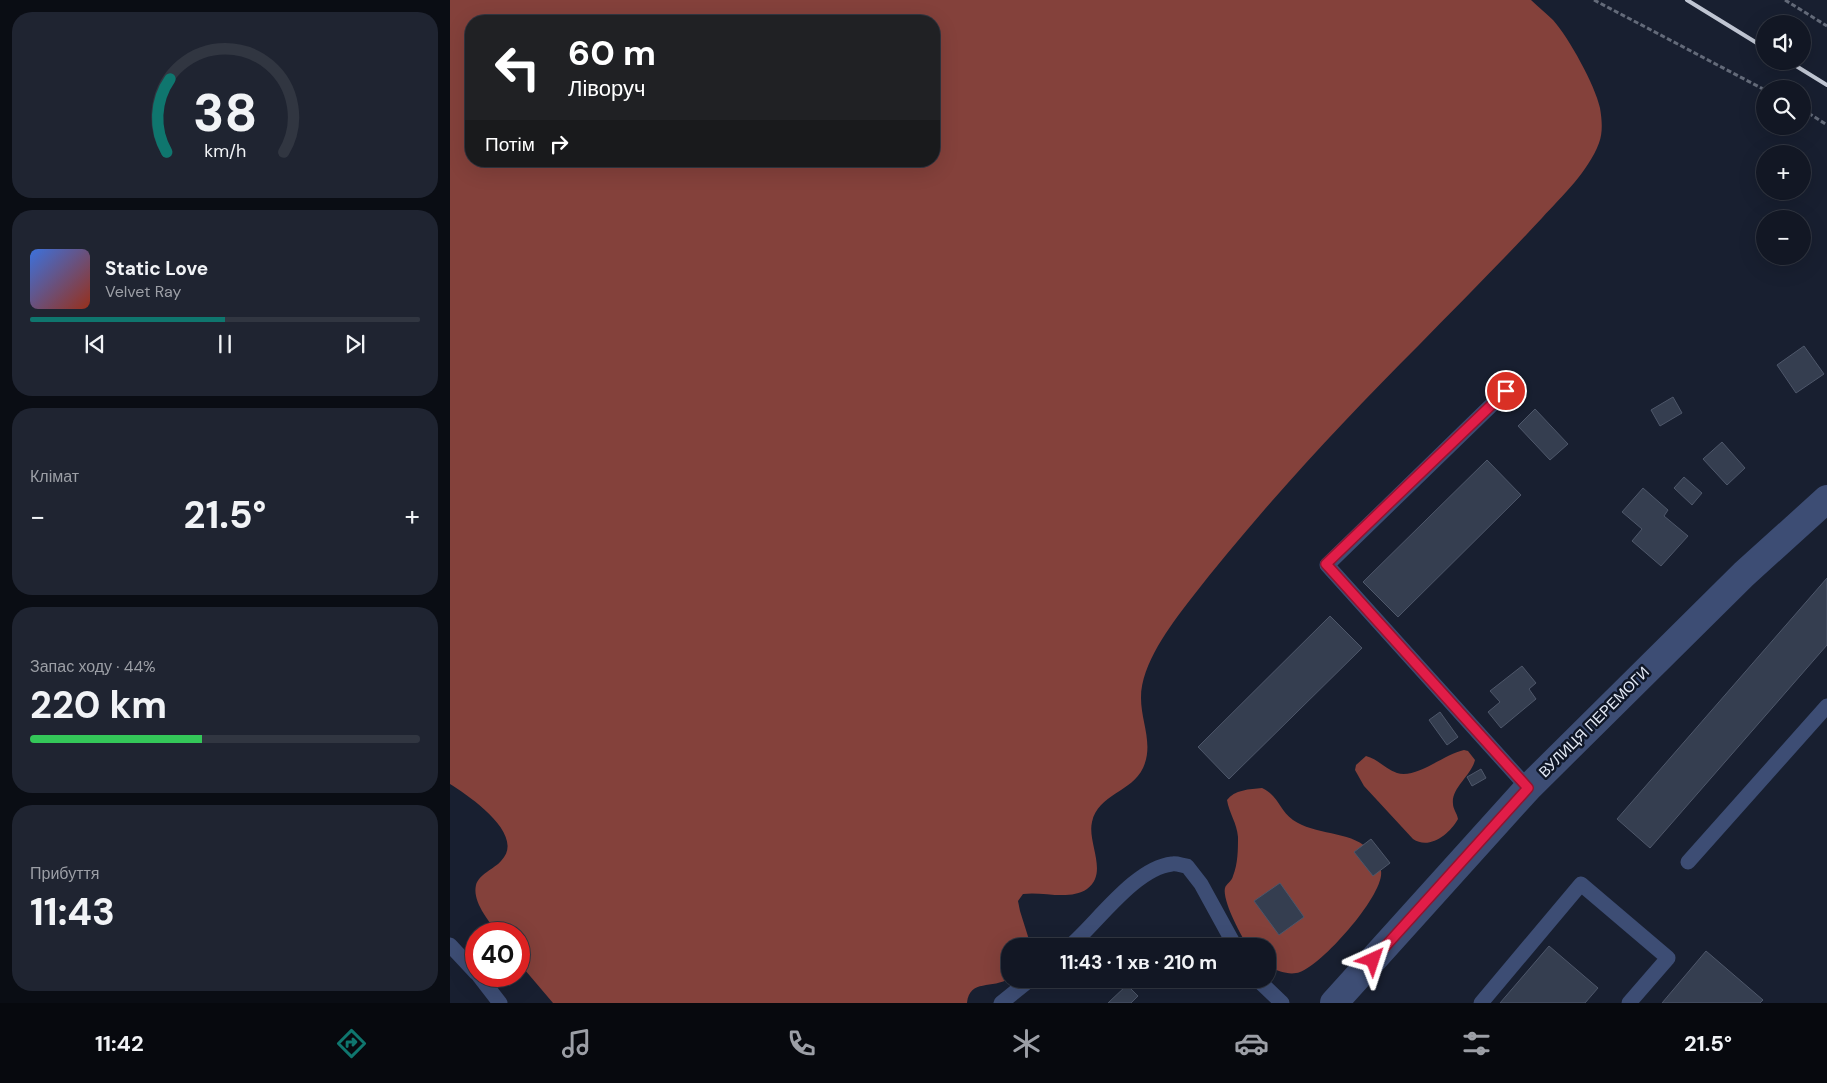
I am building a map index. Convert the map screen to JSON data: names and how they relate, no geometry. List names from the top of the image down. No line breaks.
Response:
{"streets":{"street":["ВУЛИЦЯ ПЕРЕМОГИ"]},"page":{"map_buttons":["+","−"],"turn":["60 m","Ліворуч"],"then":"Потім","song":["Static Love","Velvet Ray"],"tile":["Клімат",["Запас ходу · 44%","220 km"],["Прибуття","11:43"]],"heat":["−","21.5°","+"],"limit":"40","trip":"11:43 · 1 хв · 210 m","tabs":["11:42","21.5°"],"gauge":["38","km/h"]}}
